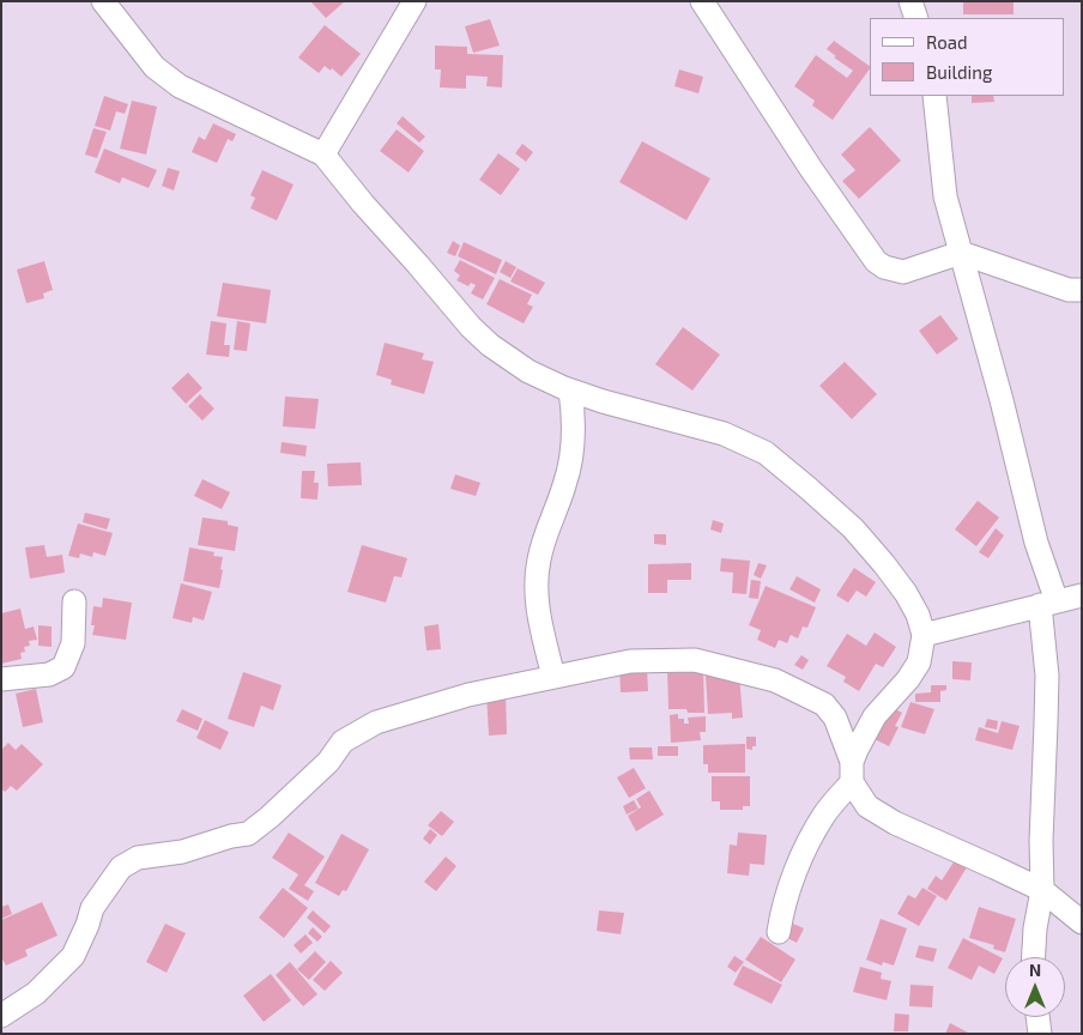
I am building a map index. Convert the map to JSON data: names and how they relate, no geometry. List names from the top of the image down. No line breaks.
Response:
{"legend":["Road","Building"],"north":"top"}
